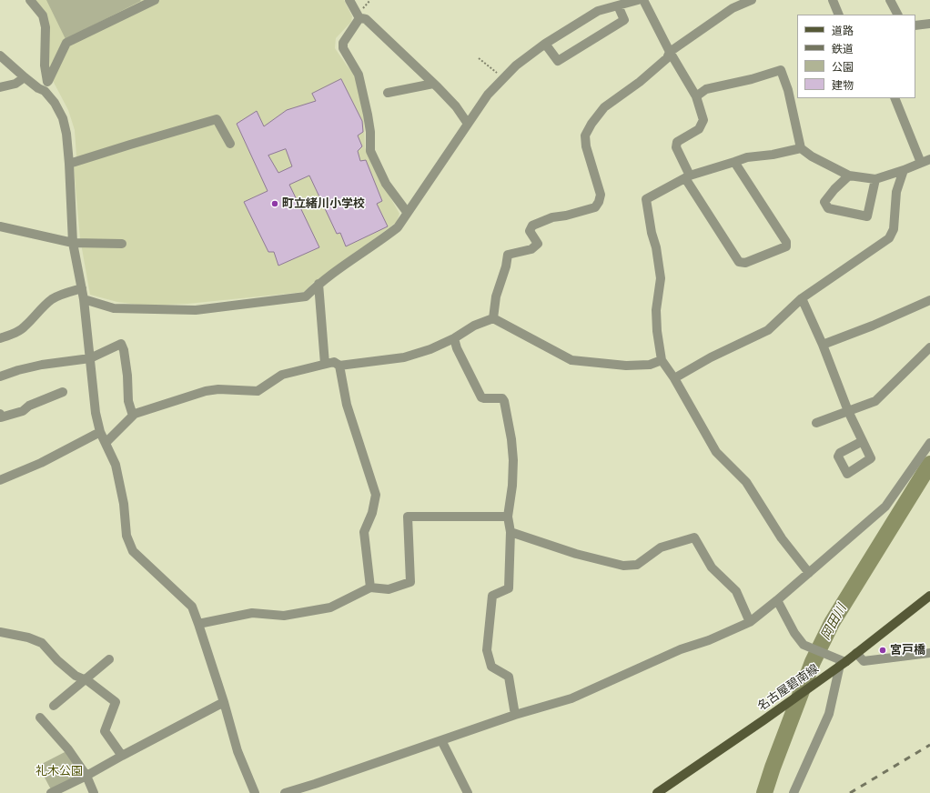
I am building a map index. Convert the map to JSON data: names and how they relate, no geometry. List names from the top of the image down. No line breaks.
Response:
{"streets":{"main road":["名古屋碧南線"]},"water":["岡田川"],"parks":["礼木公園"],"places":["町立緒川小学校","宮戸橋"],"legend":["道路","鉄道","公園","建物"]}
